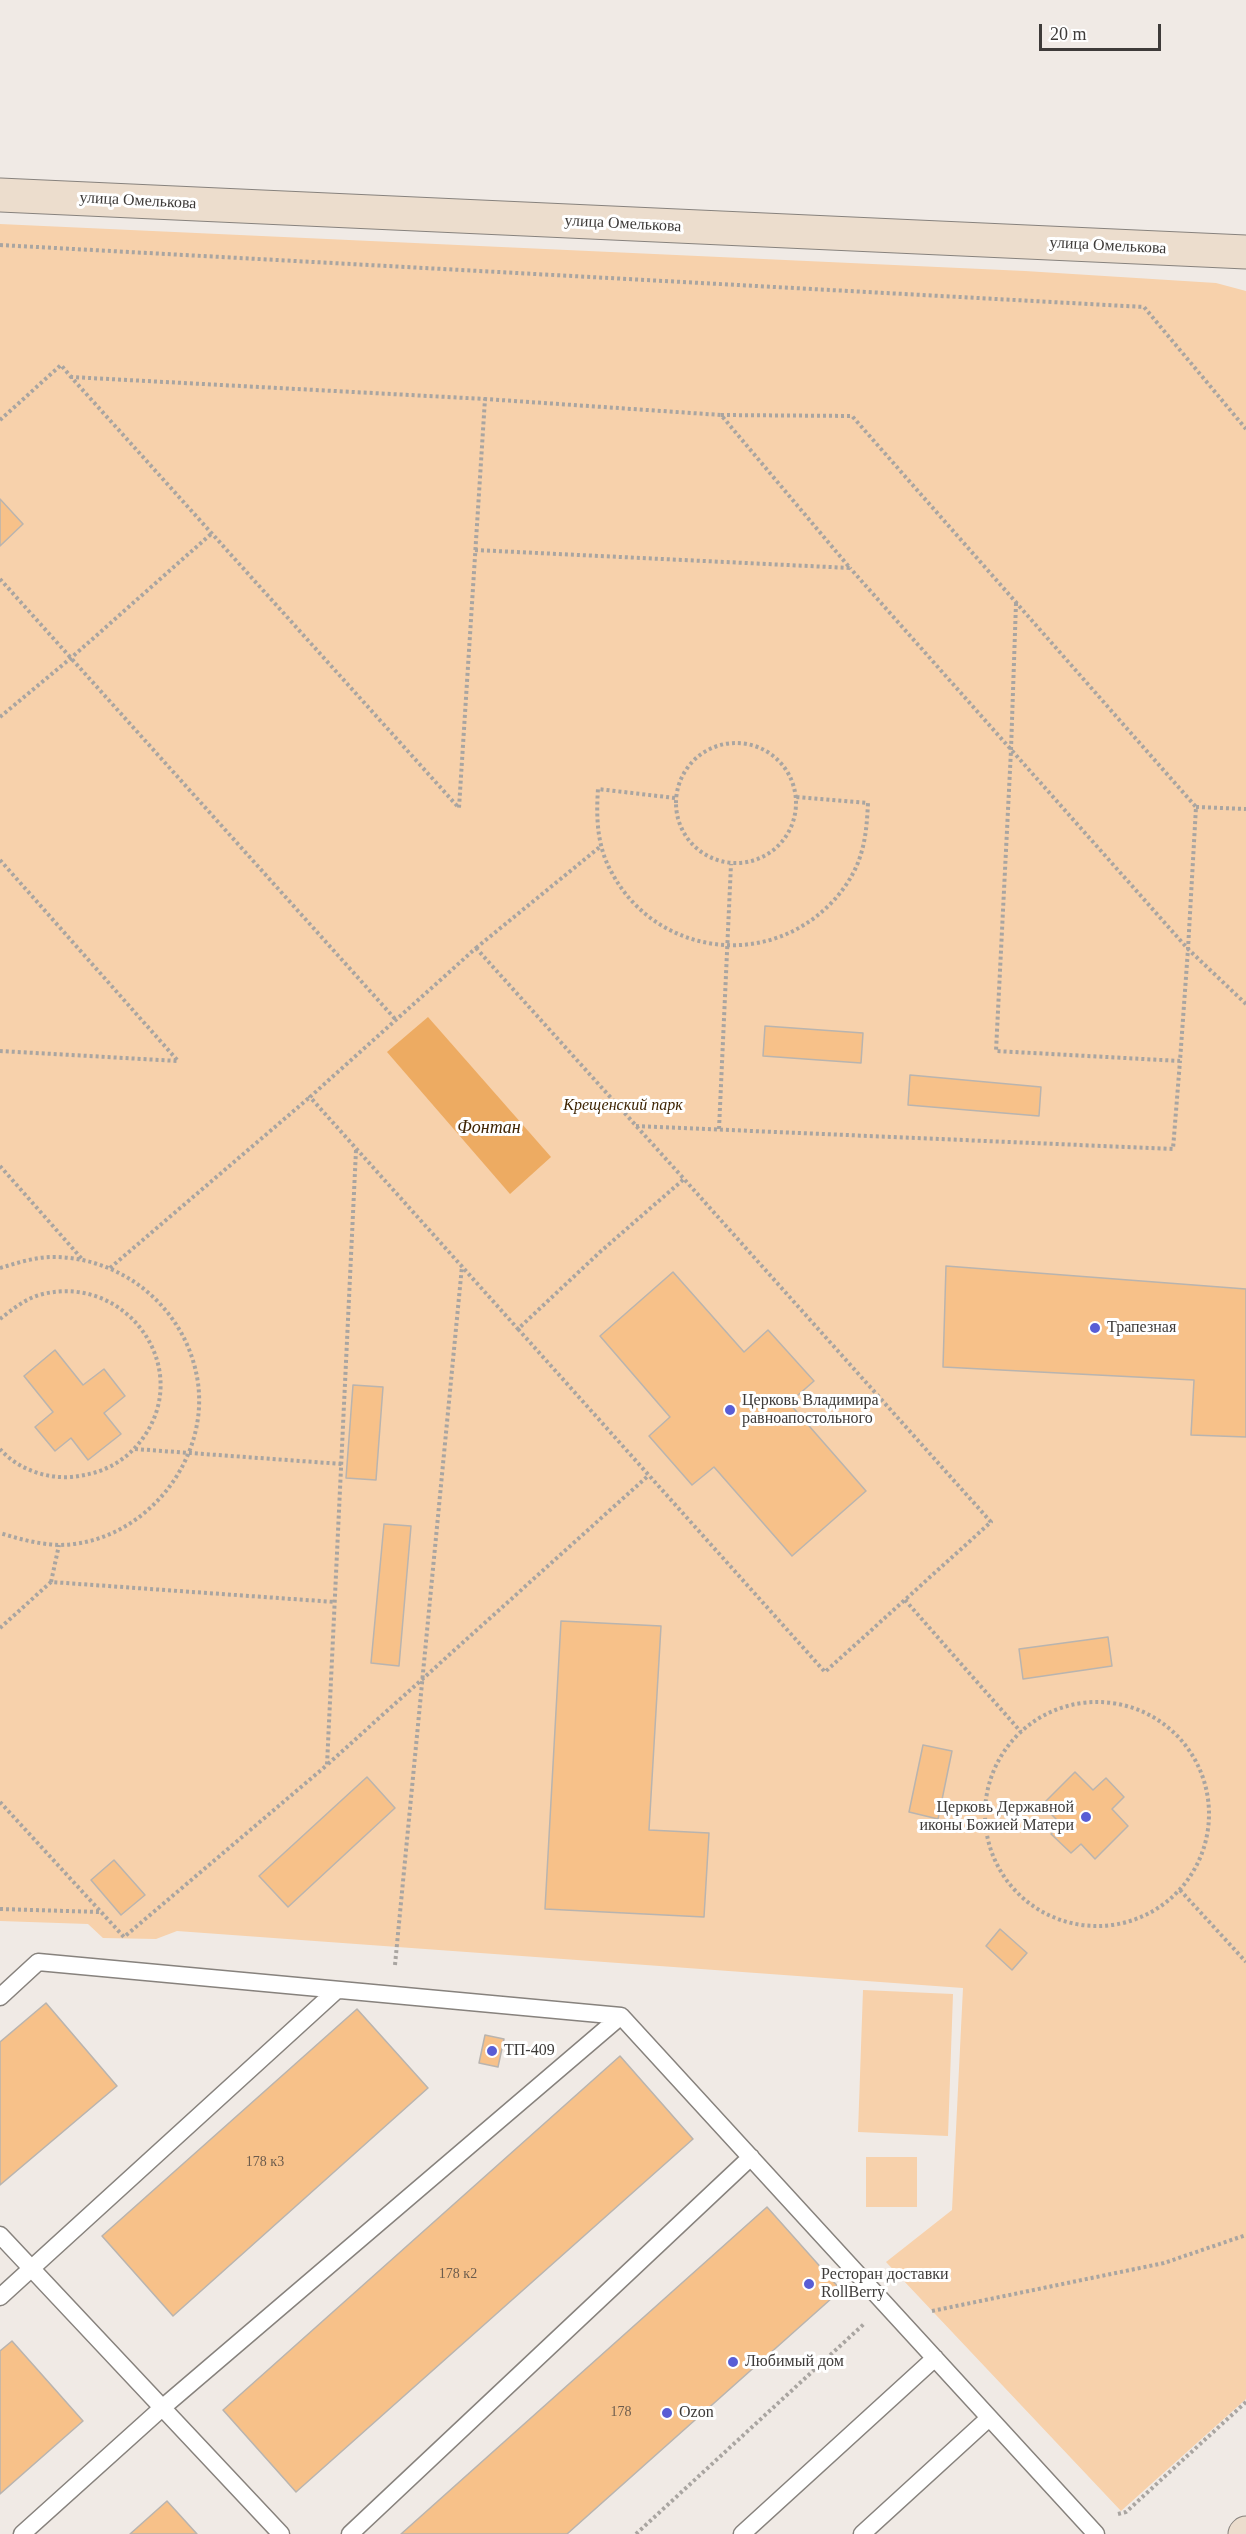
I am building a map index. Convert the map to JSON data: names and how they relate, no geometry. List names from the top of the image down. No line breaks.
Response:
{"streets":{"street":["улица Омелькова"]},"water":["Фонтан"],"parks":["Крещенский парк"],"places":["Трапезная","Церковь Владимира равноапостольного","Церковь Державной иконы Божией Матери","ТП-409","Ресторан доставки RollBerry","Любимый дом","Ozon"],"house_numbers":["178 к3","178 к2","178"],"scale_bar":"20 m"}
